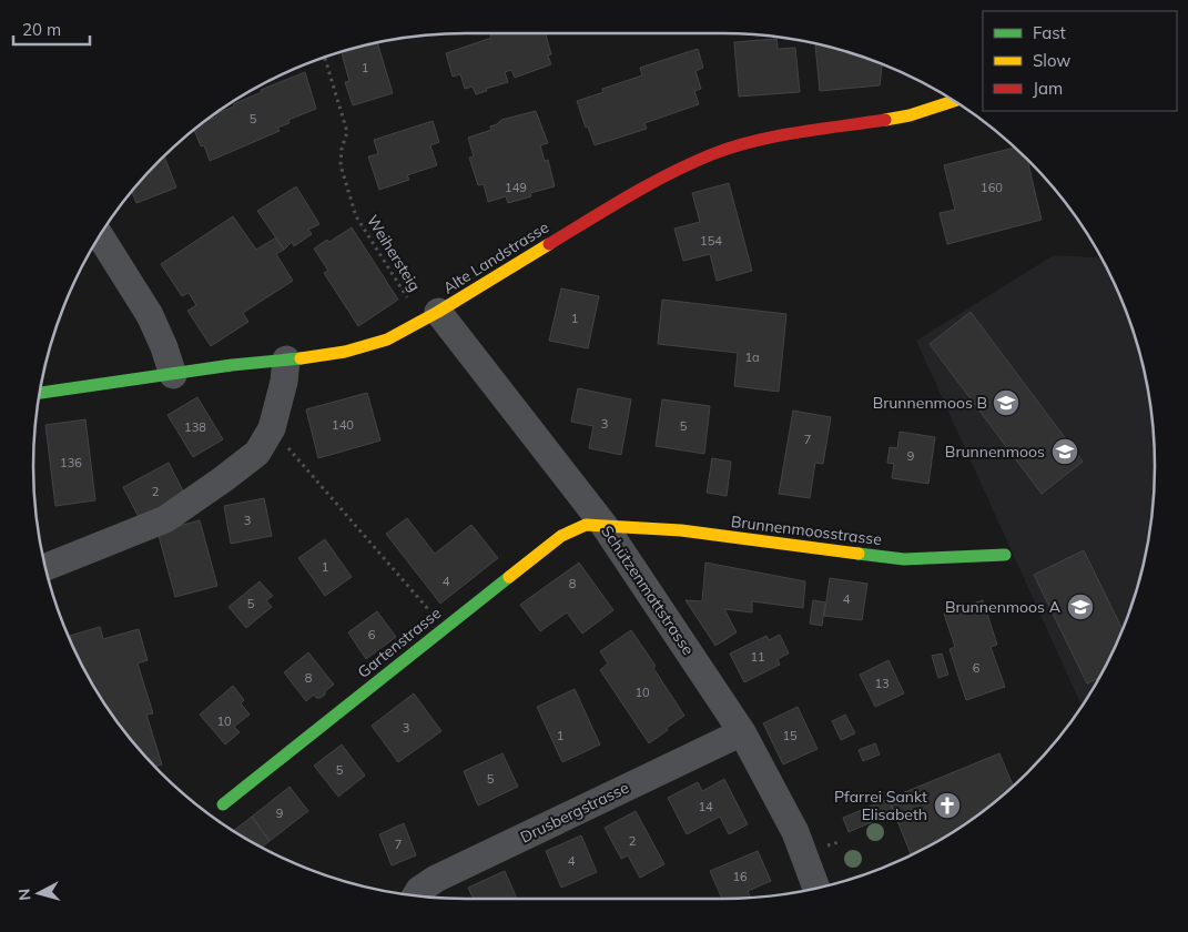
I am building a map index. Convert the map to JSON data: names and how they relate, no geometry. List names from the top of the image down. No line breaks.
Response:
{"streets":{"street":["Alte Landstrasse","Brunnenmoosstrasse","Schützenmattstrasse","Gartenstrasse","Drusbergstrasse"],"path":["Weihersteig"]},"crossings":[["Alte Landstrasse","Schützenmattstrasse"],["Brunnenmoosstrasse","Schützenmattstrasse"],["Brunnenmoosstrasse","Gartenstrasse"],["Schützenmattstrasse","Gartenstrasse"],["Schützenmattstrasse","Drusbergstrasse"]],"places":{"school or university":["Brunnenmoos B","Brunnenmoos","Brunnenmoos A"],"church":["Pfarrei Sankt Elisabeth"]},"house_numbers":["1","5","149","160","154","1","1a","3","140","5","138","7","9","136","2","3","1","4","8","4","5","6","11","6","8","13","10","10","3","1","15","5","5","14","9","2","7","4","16"],"legend":["Fast","Slow","Jam"],"scale_bar":"20 m","north":"left"}
